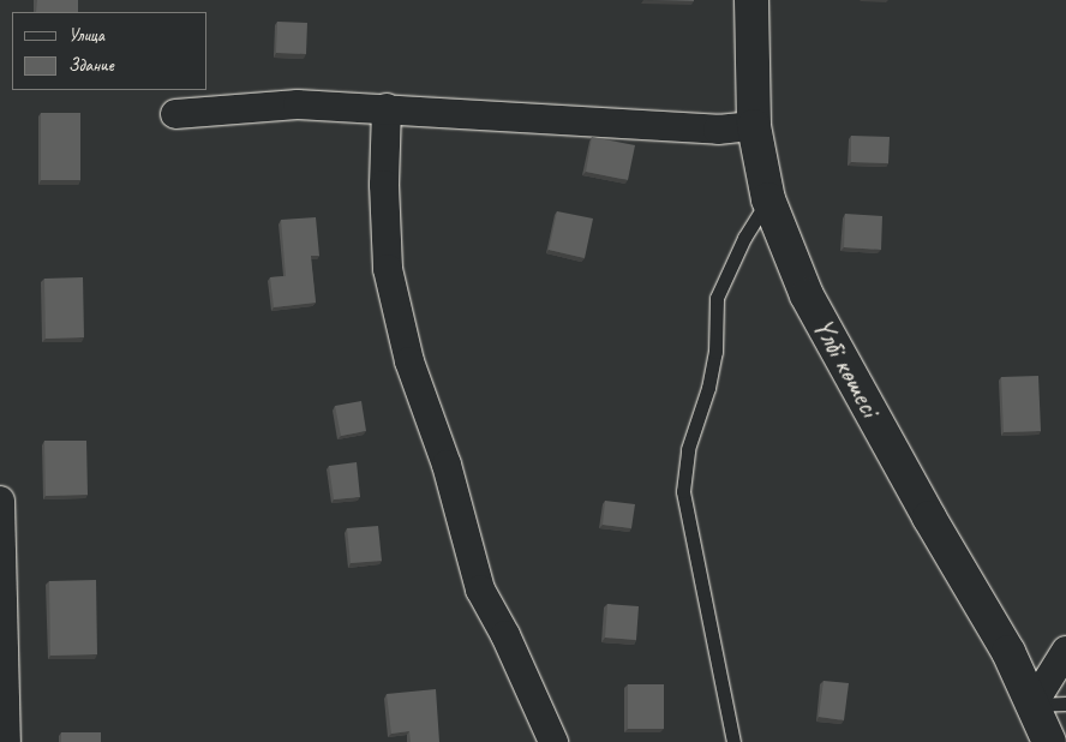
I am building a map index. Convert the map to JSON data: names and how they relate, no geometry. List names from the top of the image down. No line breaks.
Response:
{"streets":{"main road":["Үлбі көшесі"]},"legend":["Улица","Здание"]}
